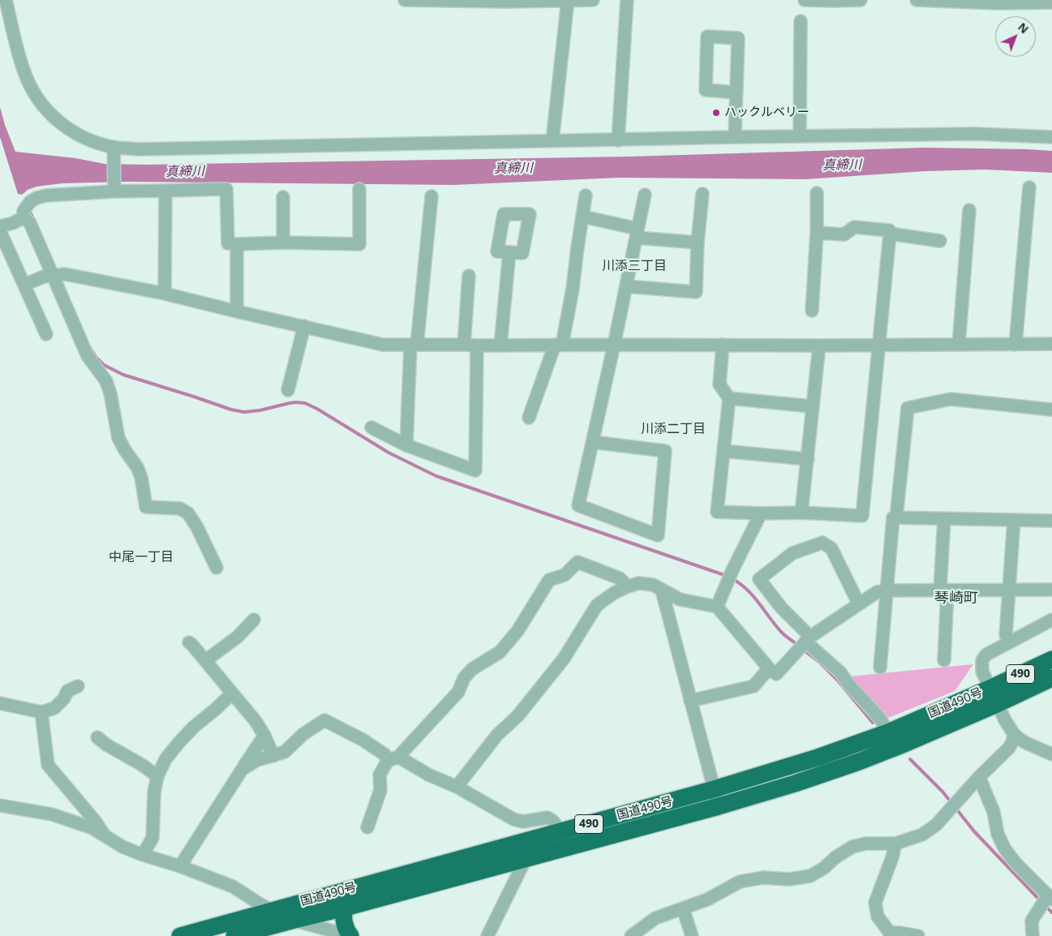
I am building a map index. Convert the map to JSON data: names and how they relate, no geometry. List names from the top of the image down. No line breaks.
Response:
{"streets":{"highway":["490","国道490号"]},"districts":["川添三丁目","川添二丁目","中尾一丁目","琴崎町"],"water":["真締川"],"places":["ハックルベリー"],"north":"top right"}
